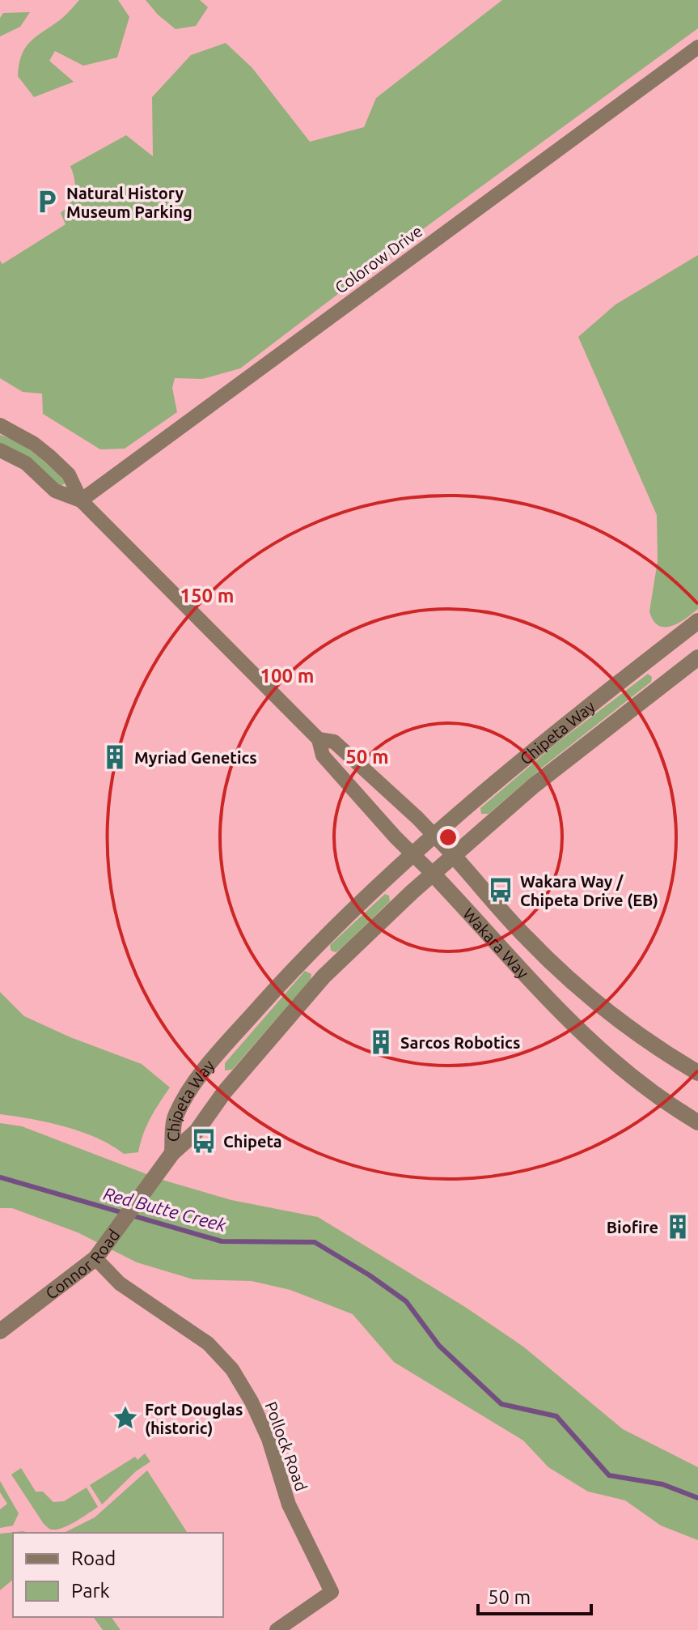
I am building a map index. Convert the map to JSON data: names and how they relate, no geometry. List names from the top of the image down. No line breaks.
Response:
{"streets":{"street":["Colorow Drive","Chipeta Way","Wakara Way","Connor Road","Pollock Road"]},"crossings":[["Colorow Drive","Wakara Way"],["Chipeta Way","Wakara Way"],["Chipeta Way","Connor Road"],["Connor Road","Pollock Road"]],"water":["Red Butte Creek"],"places":{"parking":["Natural History Museum Parking"],"building":["Myriad Genetics","Sarcos Robotics","Biofire"],"bus stop":["Wakara Way / Chipeta Drive (EB)","Chipeta"],"place":["Fort Douglas (historic)"]},"legend":["Road","Park"],"scale_bar":"50 m","rings":["150 m","100 m","50 m"]}
